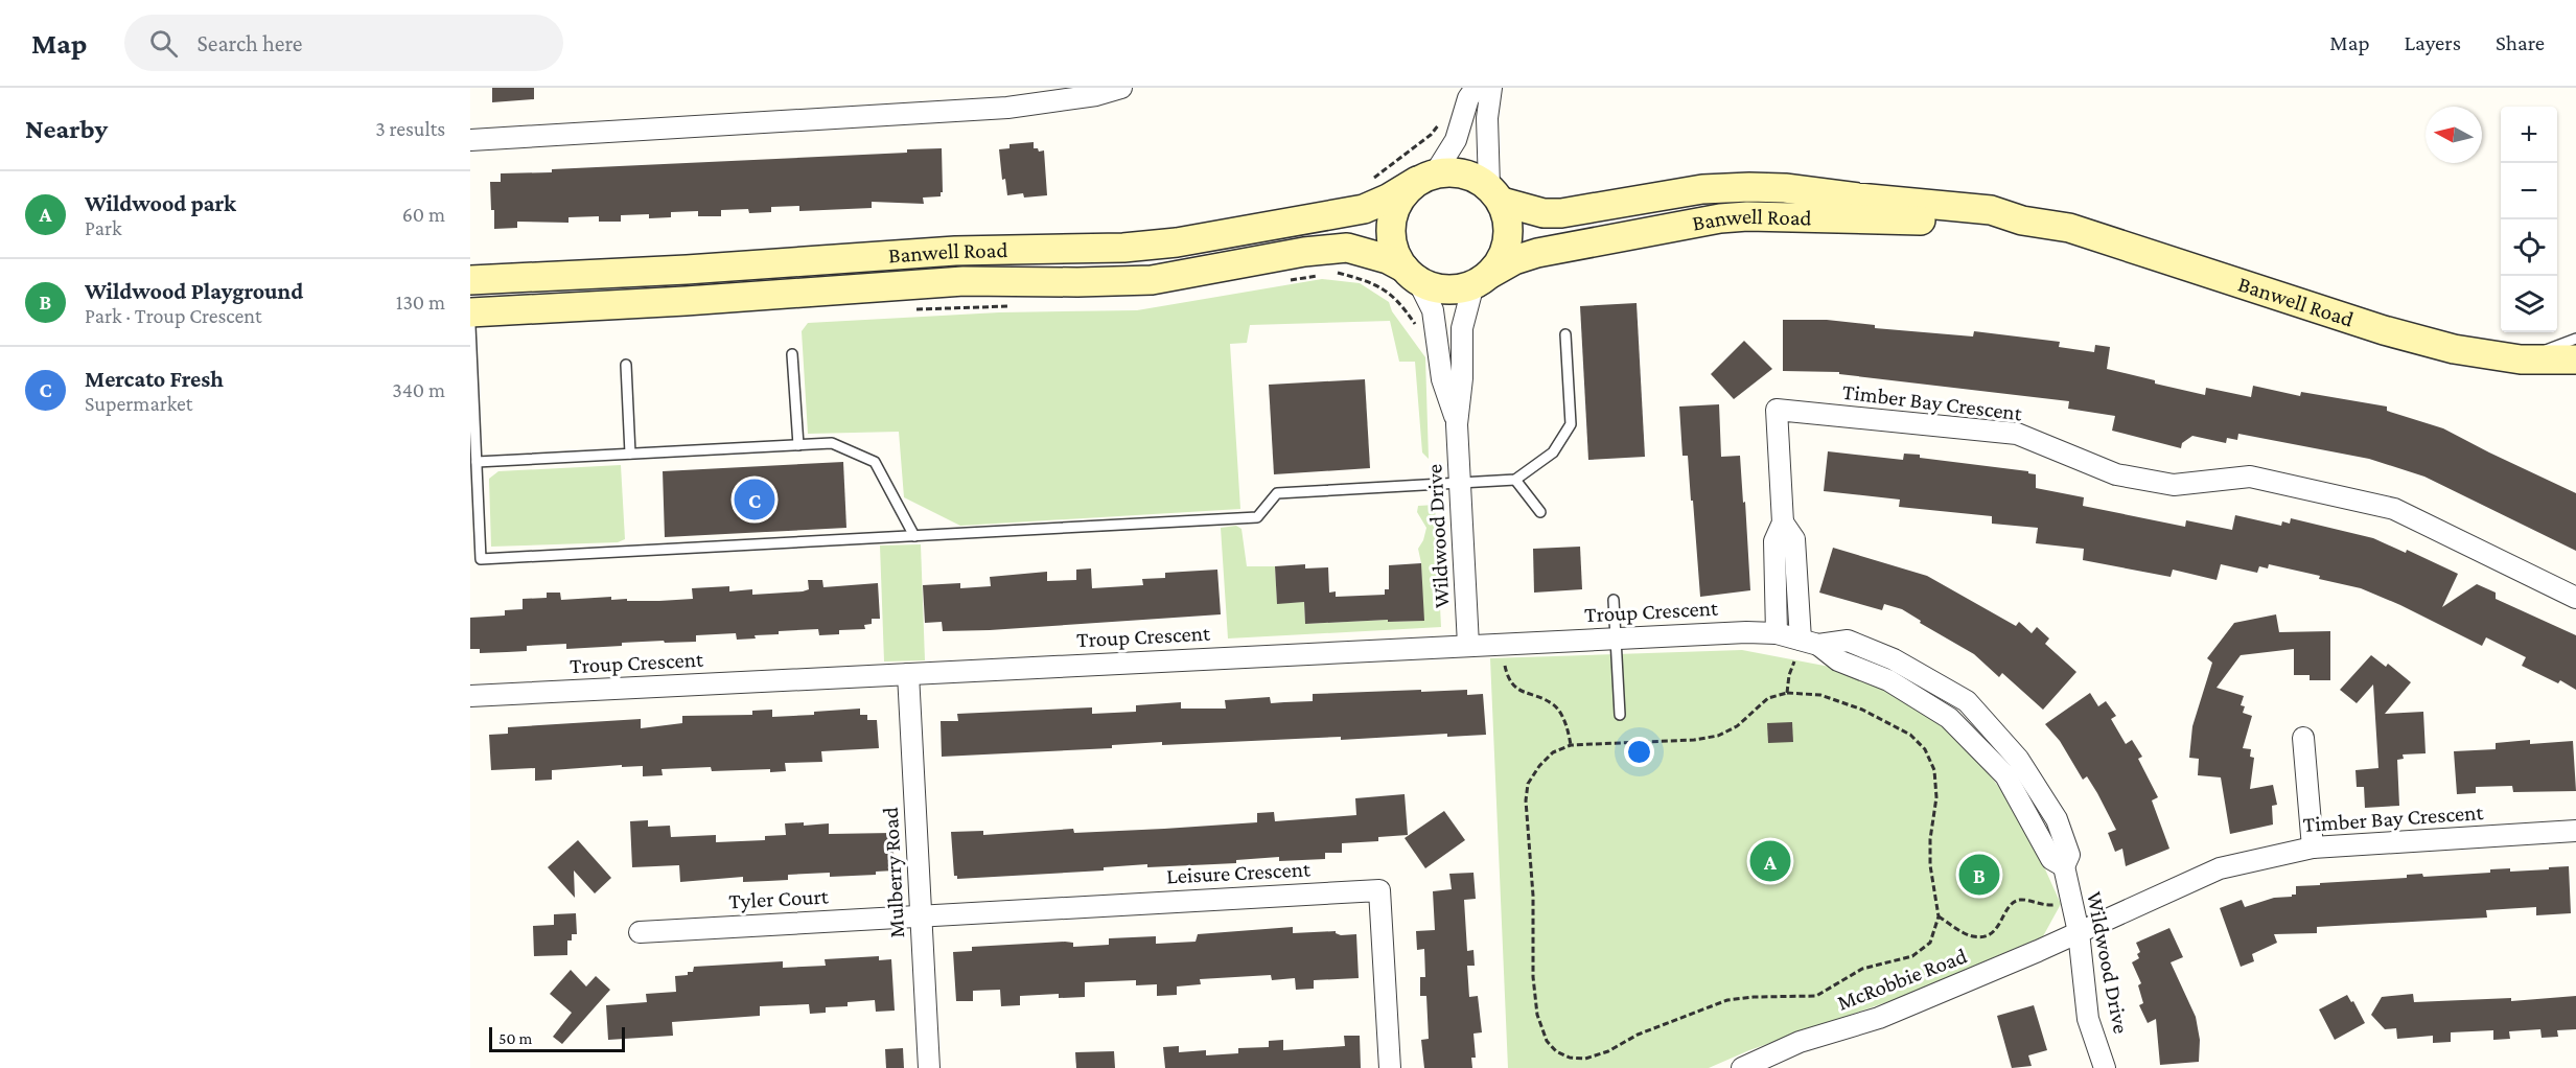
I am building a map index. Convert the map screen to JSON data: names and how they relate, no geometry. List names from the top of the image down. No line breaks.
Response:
{"streets":{"main road":["Banwell Road"],"street":["Timber Bay Crescent","Wildwood Drive","Troup Crescent","Mulberry Road","Leisure Crescent","Tyler Court","McRobbie Road"]},"crossings":[["Banwell Road","Wildwood Drive"],["Timber Bay Crescent","Wildwood Drive"],["Timber Bay Crescent","Troup Crescent"],["Timber Bay Crescent","McRobbie Road"],["Wildwood Drive","Troup Crescent"],["Wildwood Drive","McRobbie Road"],["Troup Crescent","Mulberry Road"],["Mulberry Road","Leisure Crescent"],["Mulberry Road","Tyler Court"],["Leisure Crescent","Tyler Court"]],"scale_bar":"50 m","north":"left","page":{"header":"Map","search":"Search here","nav":["Map","Layers","Share"],"heading":["Nearby","3 results"],"map_buttons":["+","−"],"list":[{"mark":"A","name":"Wildwood park","note":"Park","value":"60 m"},{"mark":"B","name":"Wildwood Playground","note":"Park · Troup Crescent","value":"130 m"},{"mark":"C","name":"Mercato Fresh","note":"Supermarket","value":"340 m"}],"pins":["C","A","B"],"scale":"50 m"}}
